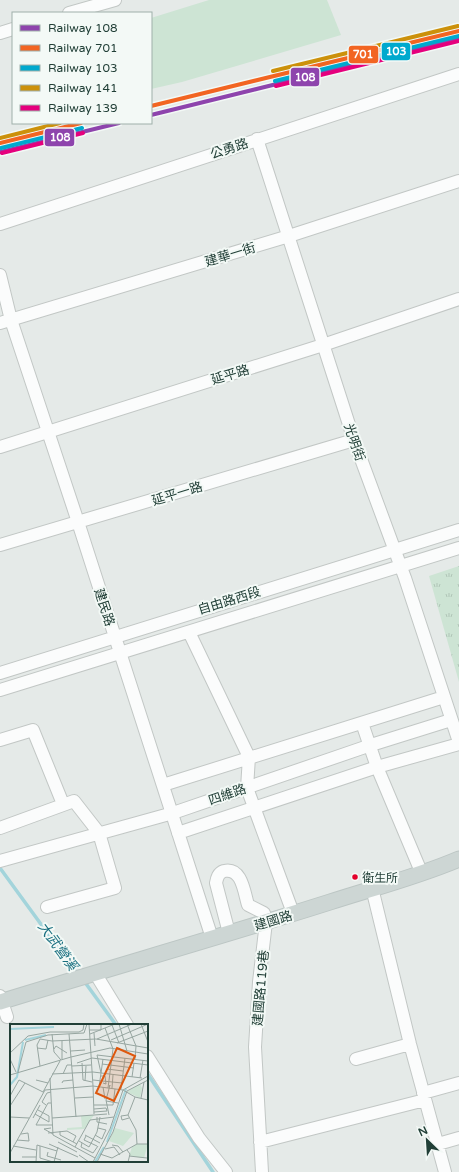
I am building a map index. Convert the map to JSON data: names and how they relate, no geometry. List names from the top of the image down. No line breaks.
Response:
{"streets":{"main road":["建國路"],"street":["公勇路","建華一街","延平路","光明街","延平一路","自由路西段","建民路","四維路","建國路119巷"]},"crossings":[["公勇路","光明街"],["建華一街","光明街"],["建華一街","建民路"],["延平路","光明街"],["延平路","建民路"],["光明街","延平一路"],["光明街","自由路西段"],["光明街","四維路"],["延平一路","建民路"],["自由路西段","建民路"],["建民路","四維路"],["建民路","建國路"],["建國路","建國路119巷"]],"water":["大武營溪"],"places":["衛生所"],"lines":["rail line 141","rail line 701","rail line 103","rail line 108","rail line 139"],"legend":["Railway 108","Railway 701","Railway 103","Railway 141","Railway 139"],"north":"top left"}
